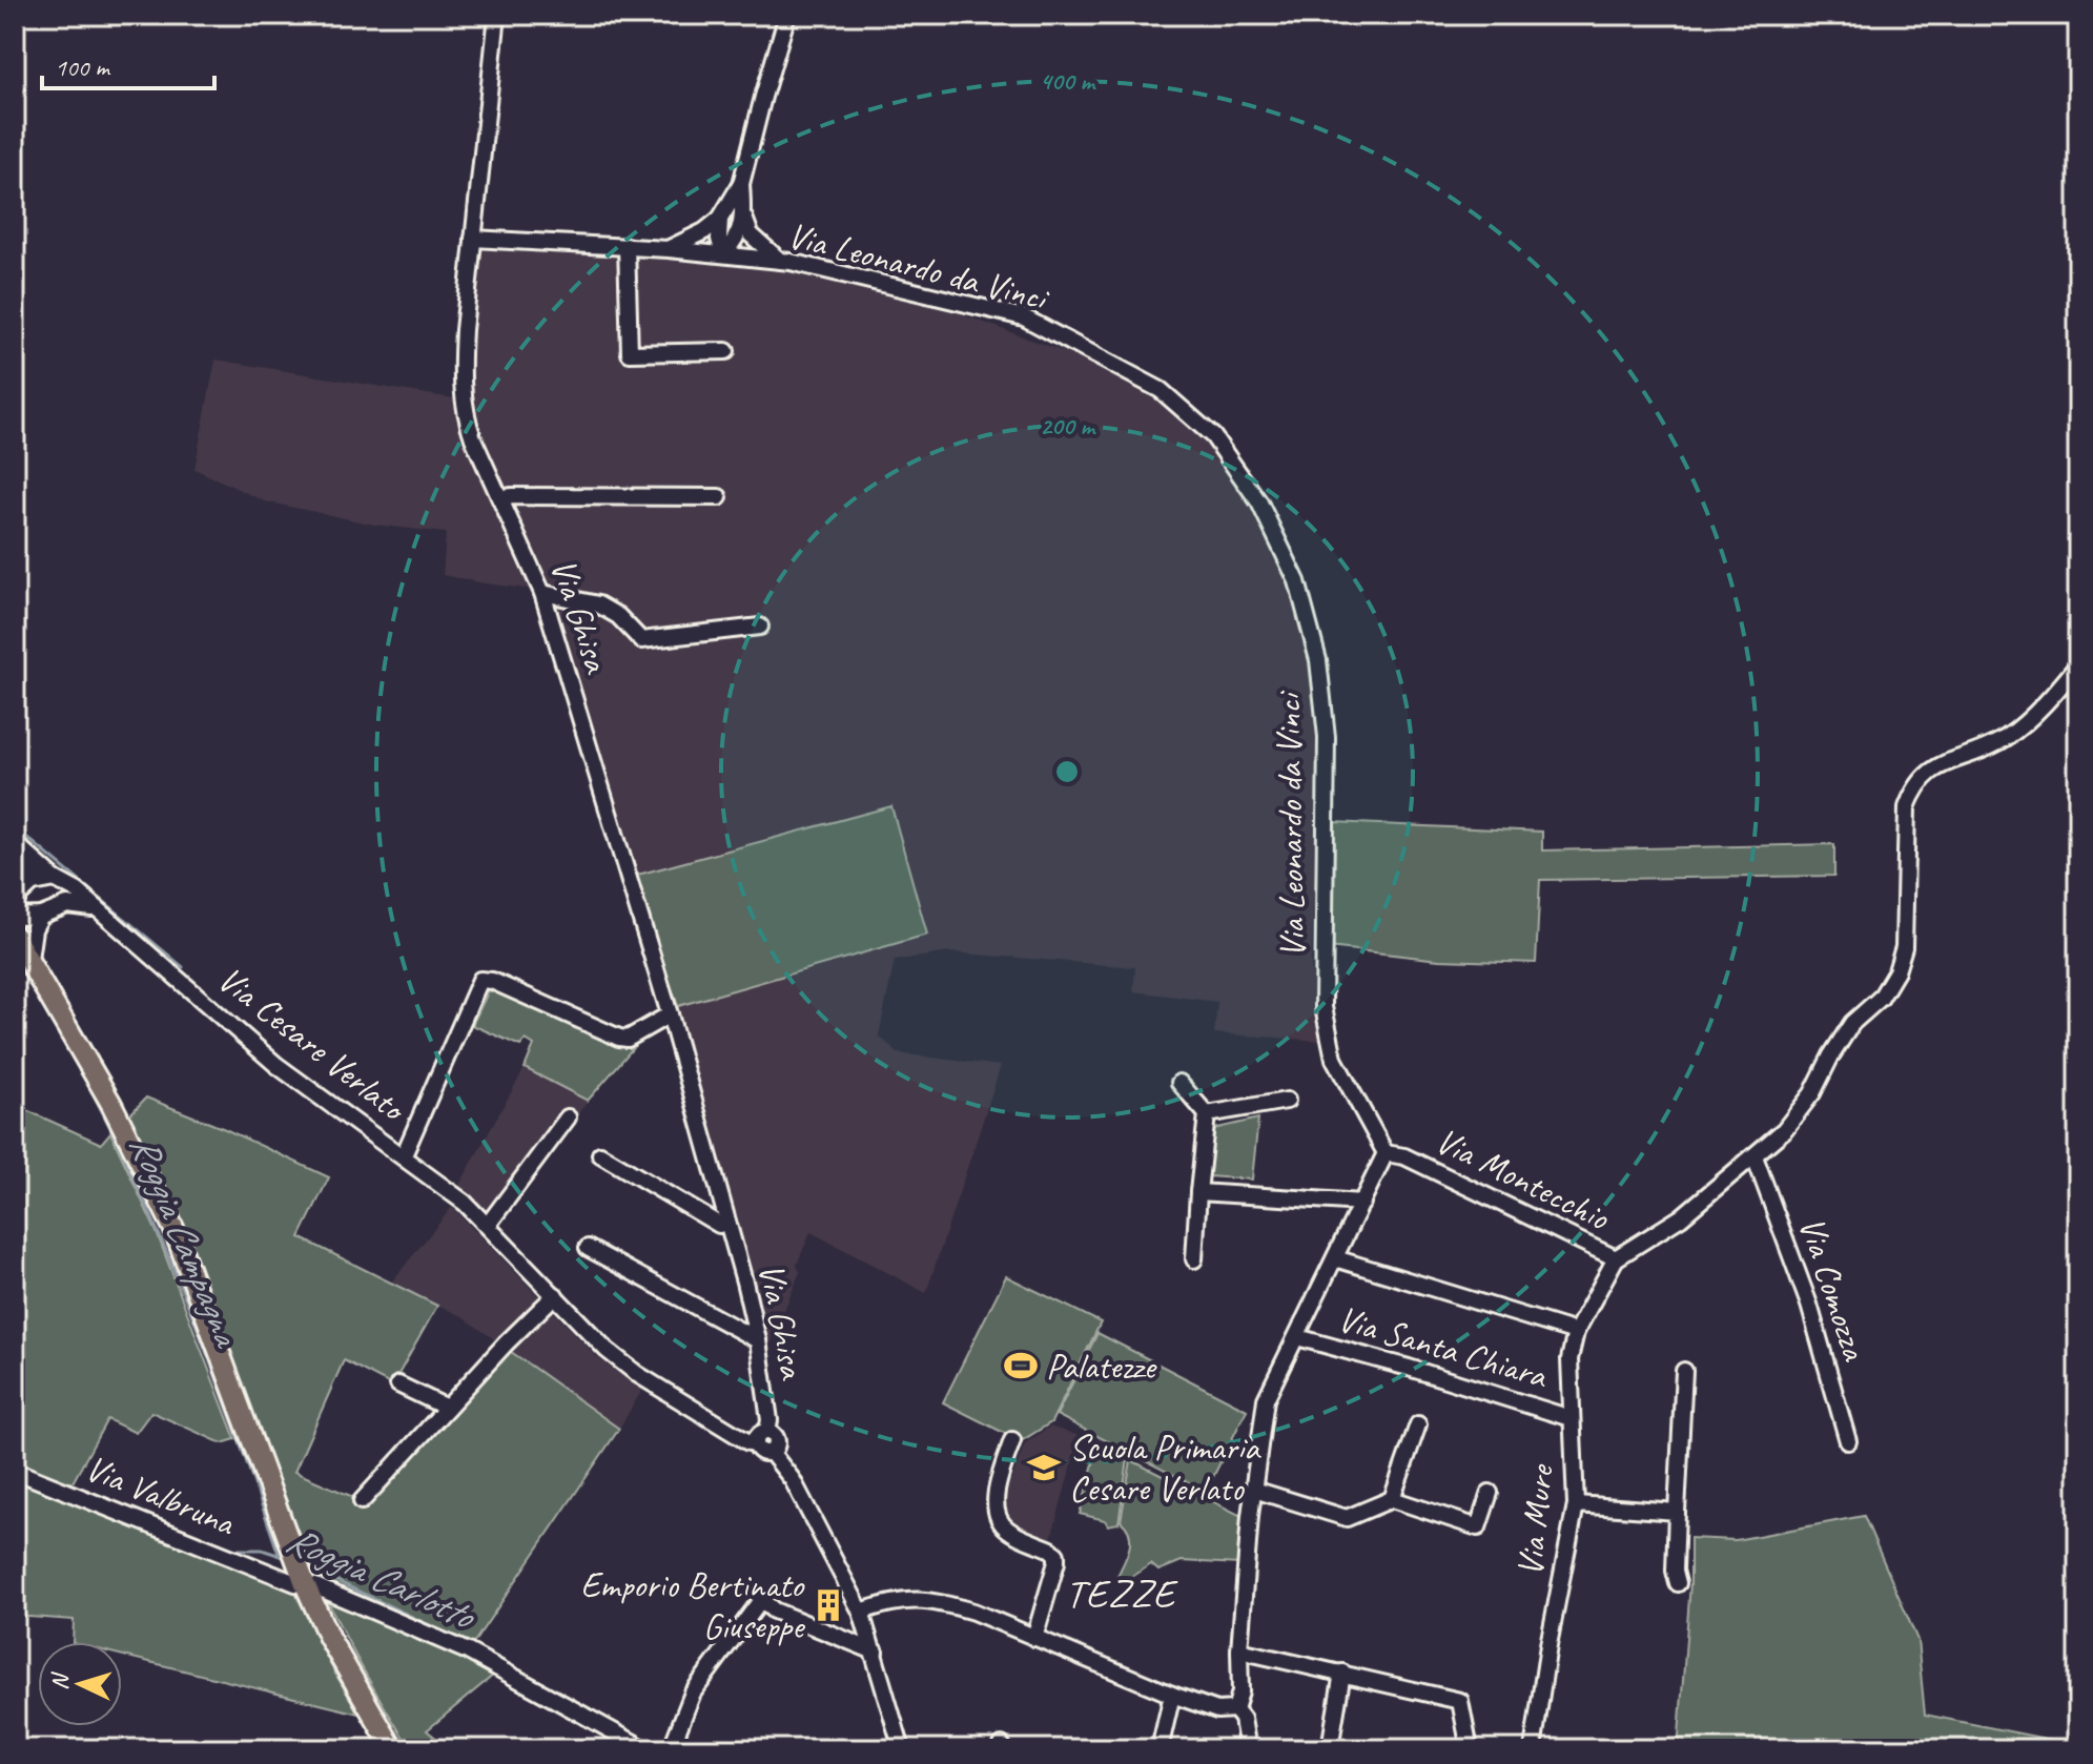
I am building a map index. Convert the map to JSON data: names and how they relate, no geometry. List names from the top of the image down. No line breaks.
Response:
{"streets":{"street":["Via Leonardo da Vinci","Via Ghisa","Via Cesare Verlato","Via Montecchio","Via Comozza","Via Santa Chiara","Via Valbruna","Via Mure"]},"crossings":[["Via Leonardo da Vinci","Via Ghisa"],["Via Leonardo da Vinci","Via Montecchio"],["Via Ghisa","Via Cesare Verlato"],["Via Montecchio","Via Comozza"],["Via Montecchio","Via Santa Chiara"],["Via Montecchio","Via Mure"],["Via Santa Chiara","Via Mure"]],"districts":["TEZZE"],"water":["Roggia Campagna","Roggia Carlotto"],"places":{"sports":["Palatezze"],"school or university":["Scuola Primaria Cesare Verlato"],"building":["Emporio Bertinato Giuseppe"]},"scale_bar":"100 m","north":"left","rings":["400 m","200 m"]}
